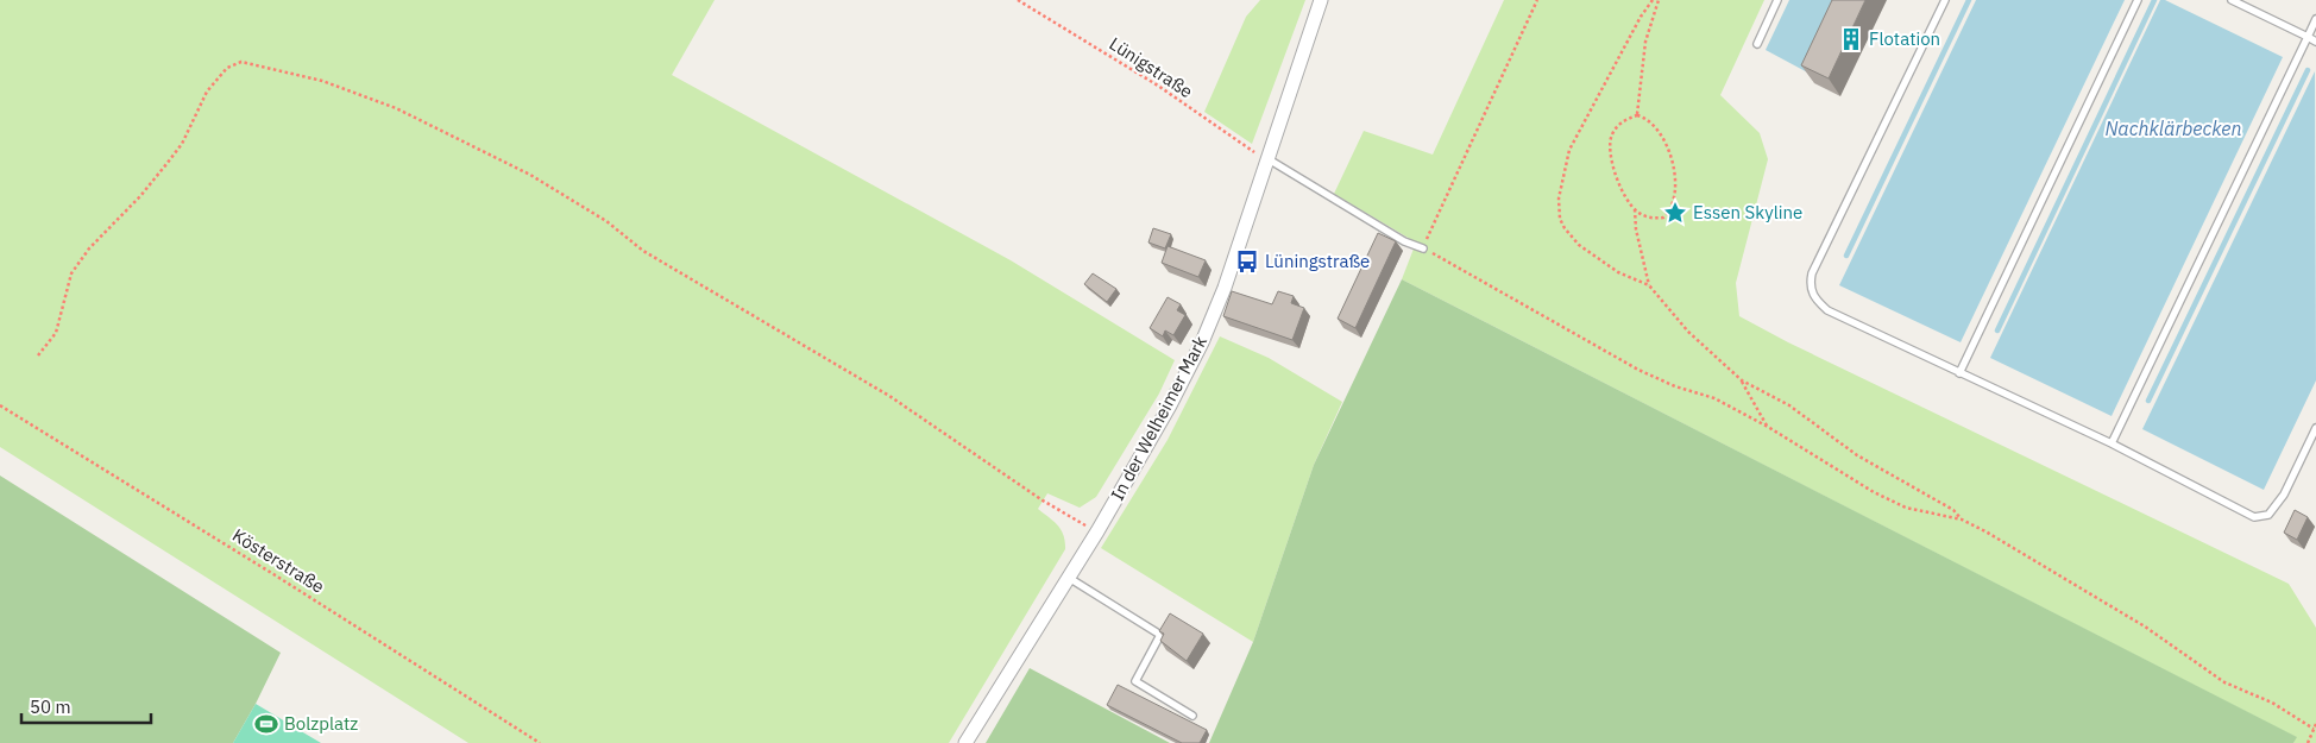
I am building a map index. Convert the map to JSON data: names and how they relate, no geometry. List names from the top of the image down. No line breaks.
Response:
{"streets":{"street":["In der Welheimer Mark"],"path":["Lünigstraße","Kösterstraße"]},"crossings":[["Lünigstraße","In der Welheimer Mark"]],"water":["Nachklärbecken"],"places":{"building":["Flotation"],"place":["Essen Skyline"],"bus stop":["Lüningstraße"],"sports":["Bolzplatz"]},"scale_bar":"50 m"}
